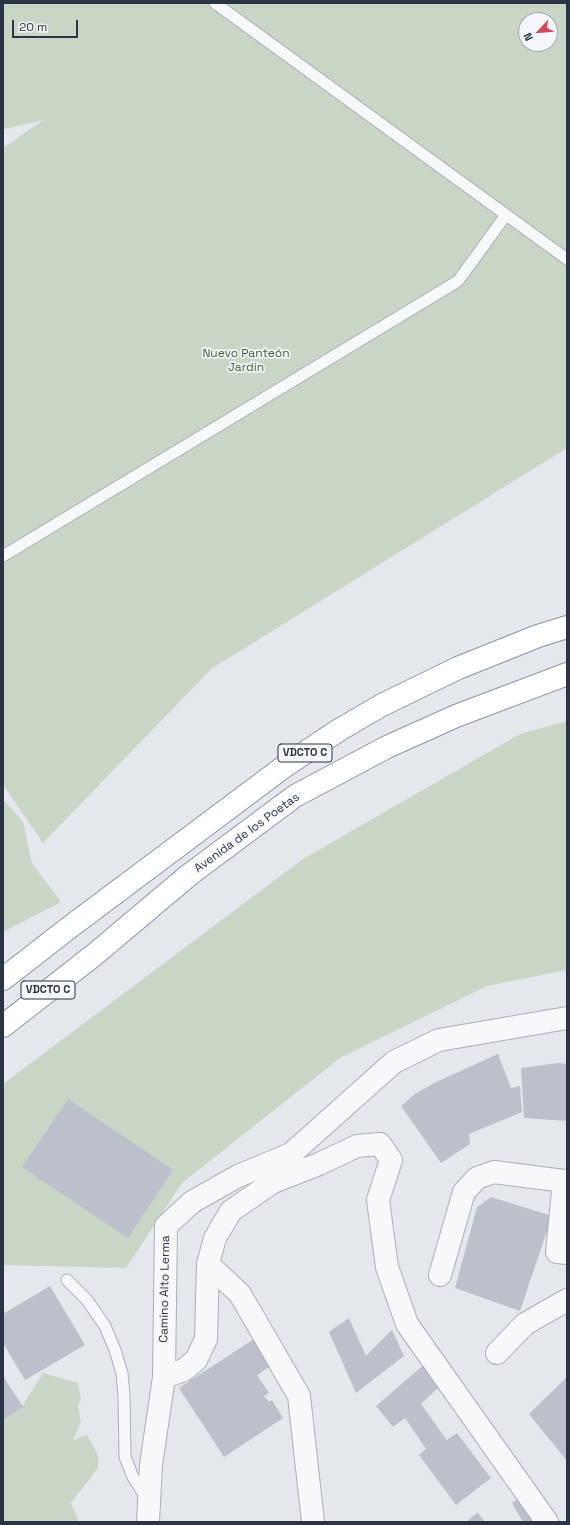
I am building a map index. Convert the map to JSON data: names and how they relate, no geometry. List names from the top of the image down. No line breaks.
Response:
{"streets":{"highway":["VDCTO C","Avenida de los Poetas"],"street":["Camino Alto Lerma"]},"parks":["Nuevo Panteón Jardín"],"scale_bar":"20 m","north":"bottom left"}
